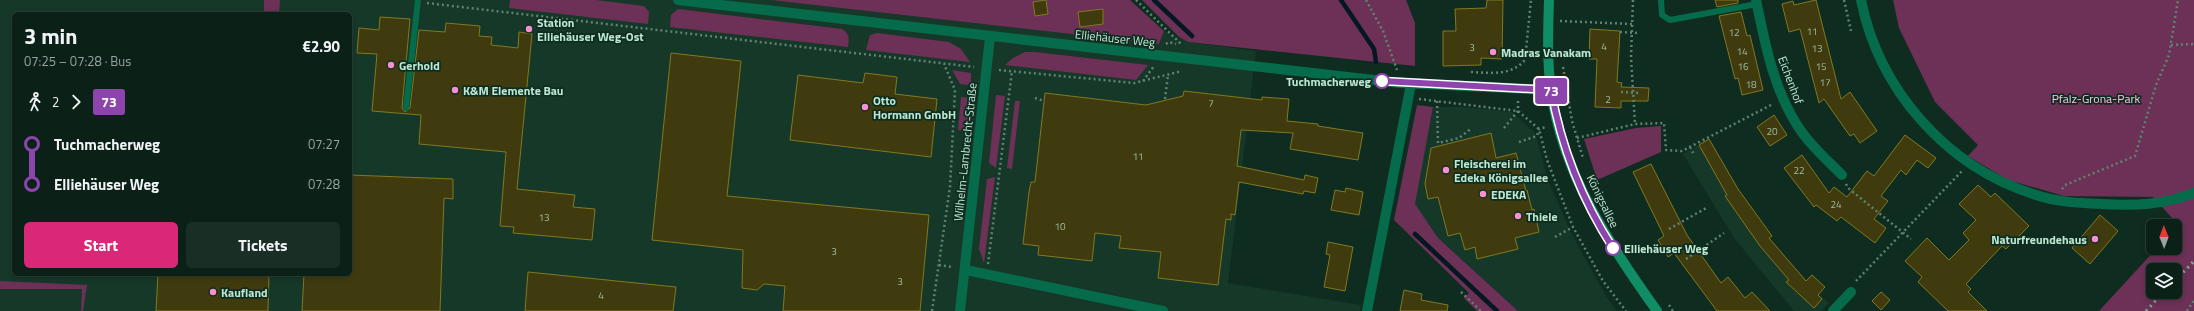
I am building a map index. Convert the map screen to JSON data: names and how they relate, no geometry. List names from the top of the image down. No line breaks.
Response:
{"streets":{"street":["Elliehäuser Weg","Eichenhof","Wilhelm-Lambrecht-Straße","Königsallee"]},"crossings":[["Elliehäuser Weg","Wilhelm-Lambrecht-Straße"],["Elliehäuser Weg","Königsallee"]],"parks":["Pfalz-Grona-Park"],"places":["Station Elliehäuser Weg-Ost","Madras Vanakam","Gerhold","Tuchmacherweg","K&M Elemente Bau","Otto Hormann GmbH","Fleischerei im Edeka Königsallee","EDEKA","Thiele","Naturfreundehaus","Elliehäuser Weg","Kaufland"],"lines":["bus line 73"],"house_numbers":["11","12","4","3","13","14","16","15","17","18","2","7","20","11","22","24","13","10","3","3","4"],"north":"top","page":{"on_map":"73","heading":["3 min","07:25 – 07:28 · Bus","€2.90"],"legs":["2","73"],"list":[{"name":"Tuchmacherweg","value":"07:27"},{"name":"Elliehäuser Weg","value":"07:28"}],"buttons":["Start","Tickets"]}}
